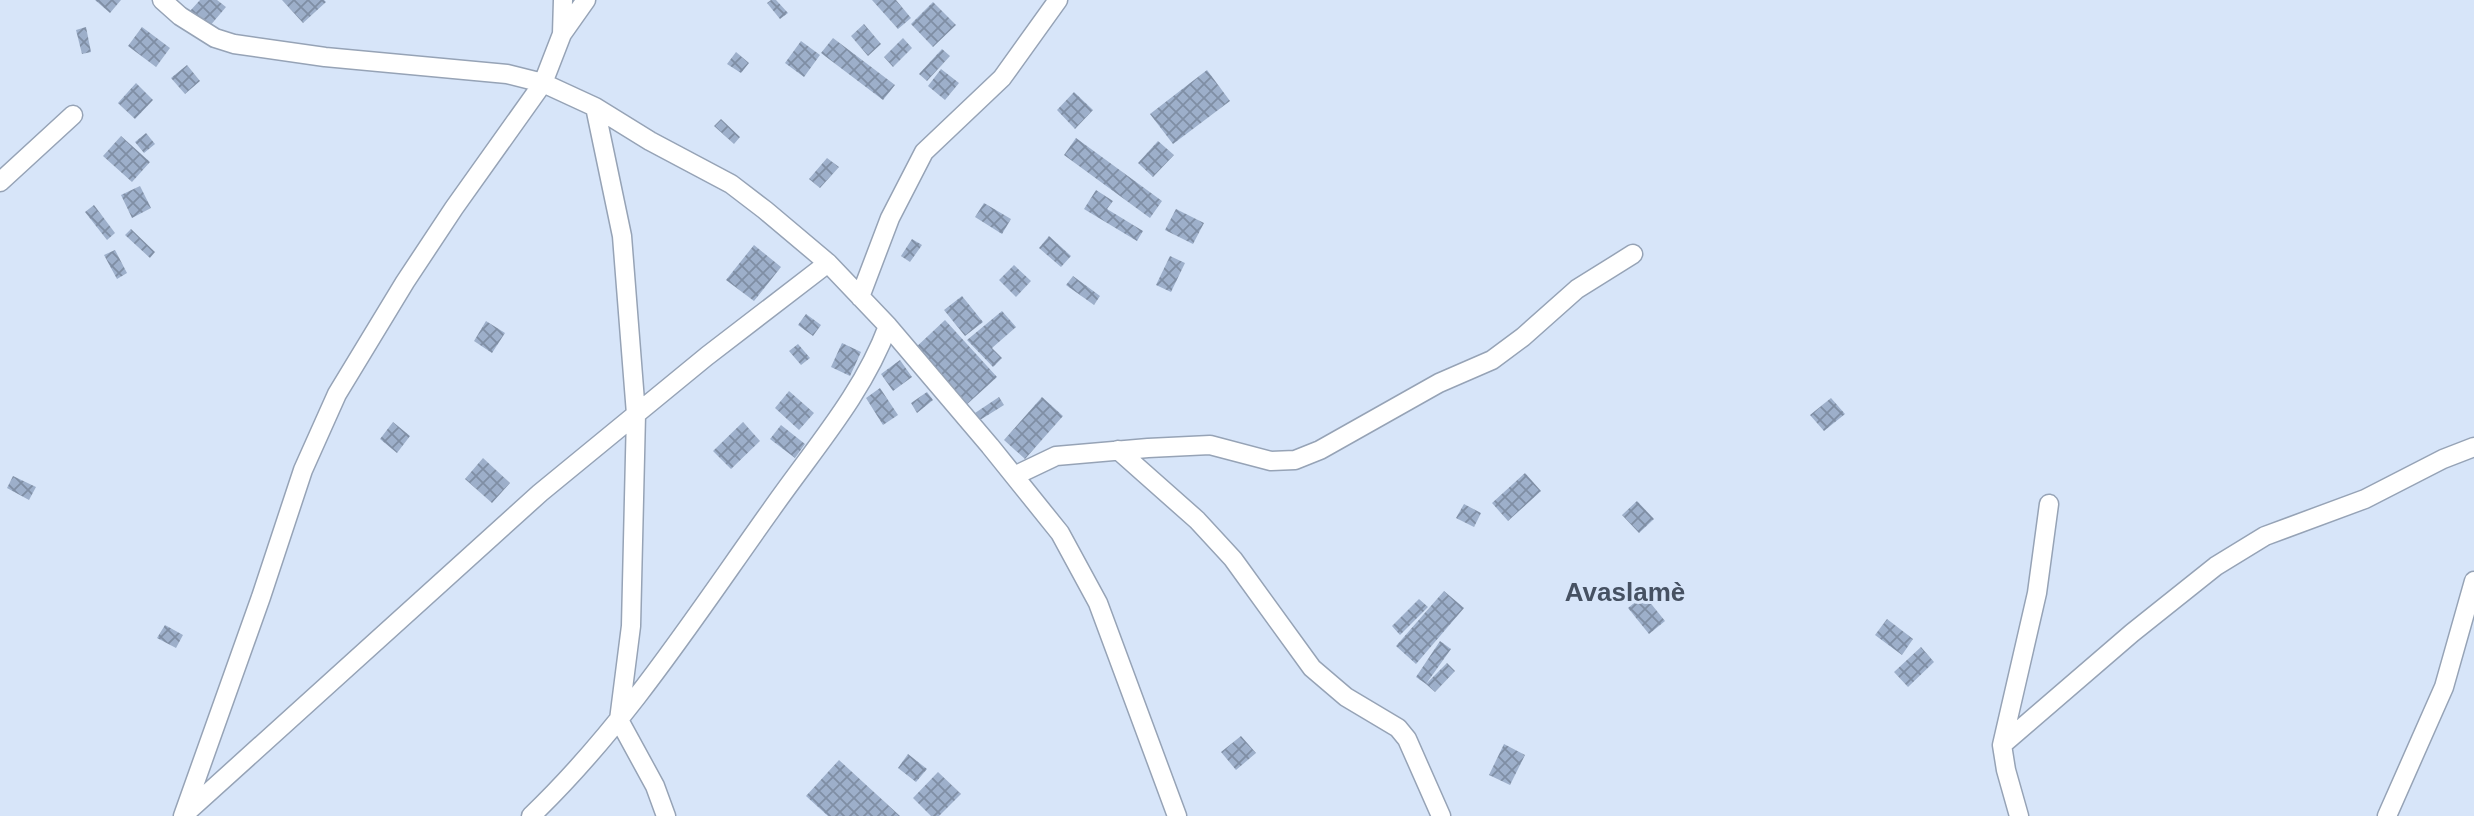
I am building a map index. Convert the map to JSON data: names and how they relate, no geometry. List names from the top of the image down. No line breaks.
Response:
{"districts":["Avaslamè"]}
